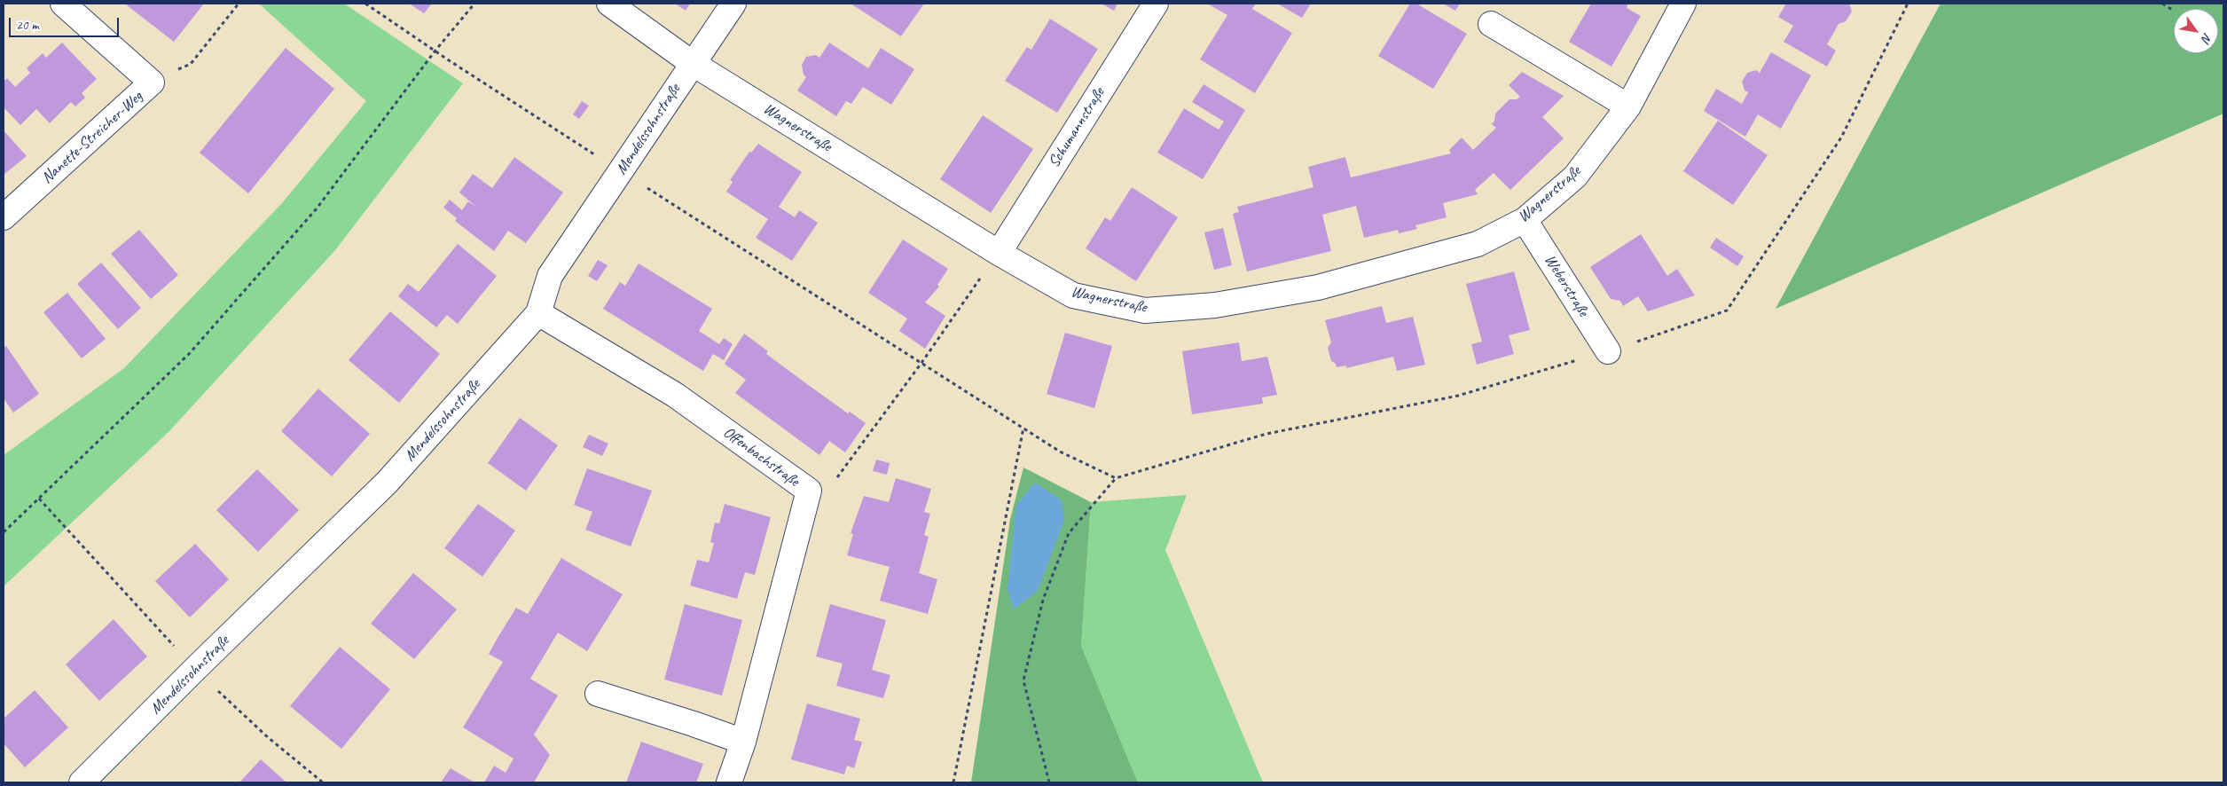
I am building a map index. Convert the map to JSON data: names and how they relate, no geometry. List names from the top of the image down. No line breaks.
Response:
{"streets":{"street":["Wagnerstraße","Schumannstraße","Mendelssohnstraße","Nanette-Streicher-Weg","Weberstraße","Offenbachstraße"]},"crossings":[["Wagnerstraße","Schumannstraße"],["Wagnerstraße","Mendelssohnstraße"],["Wagnerstraße","Weberstraße"],["Mendelssohnstraße","Offenbachstraße"]],"scale_bar":"20 m","north":"bottom right"}
